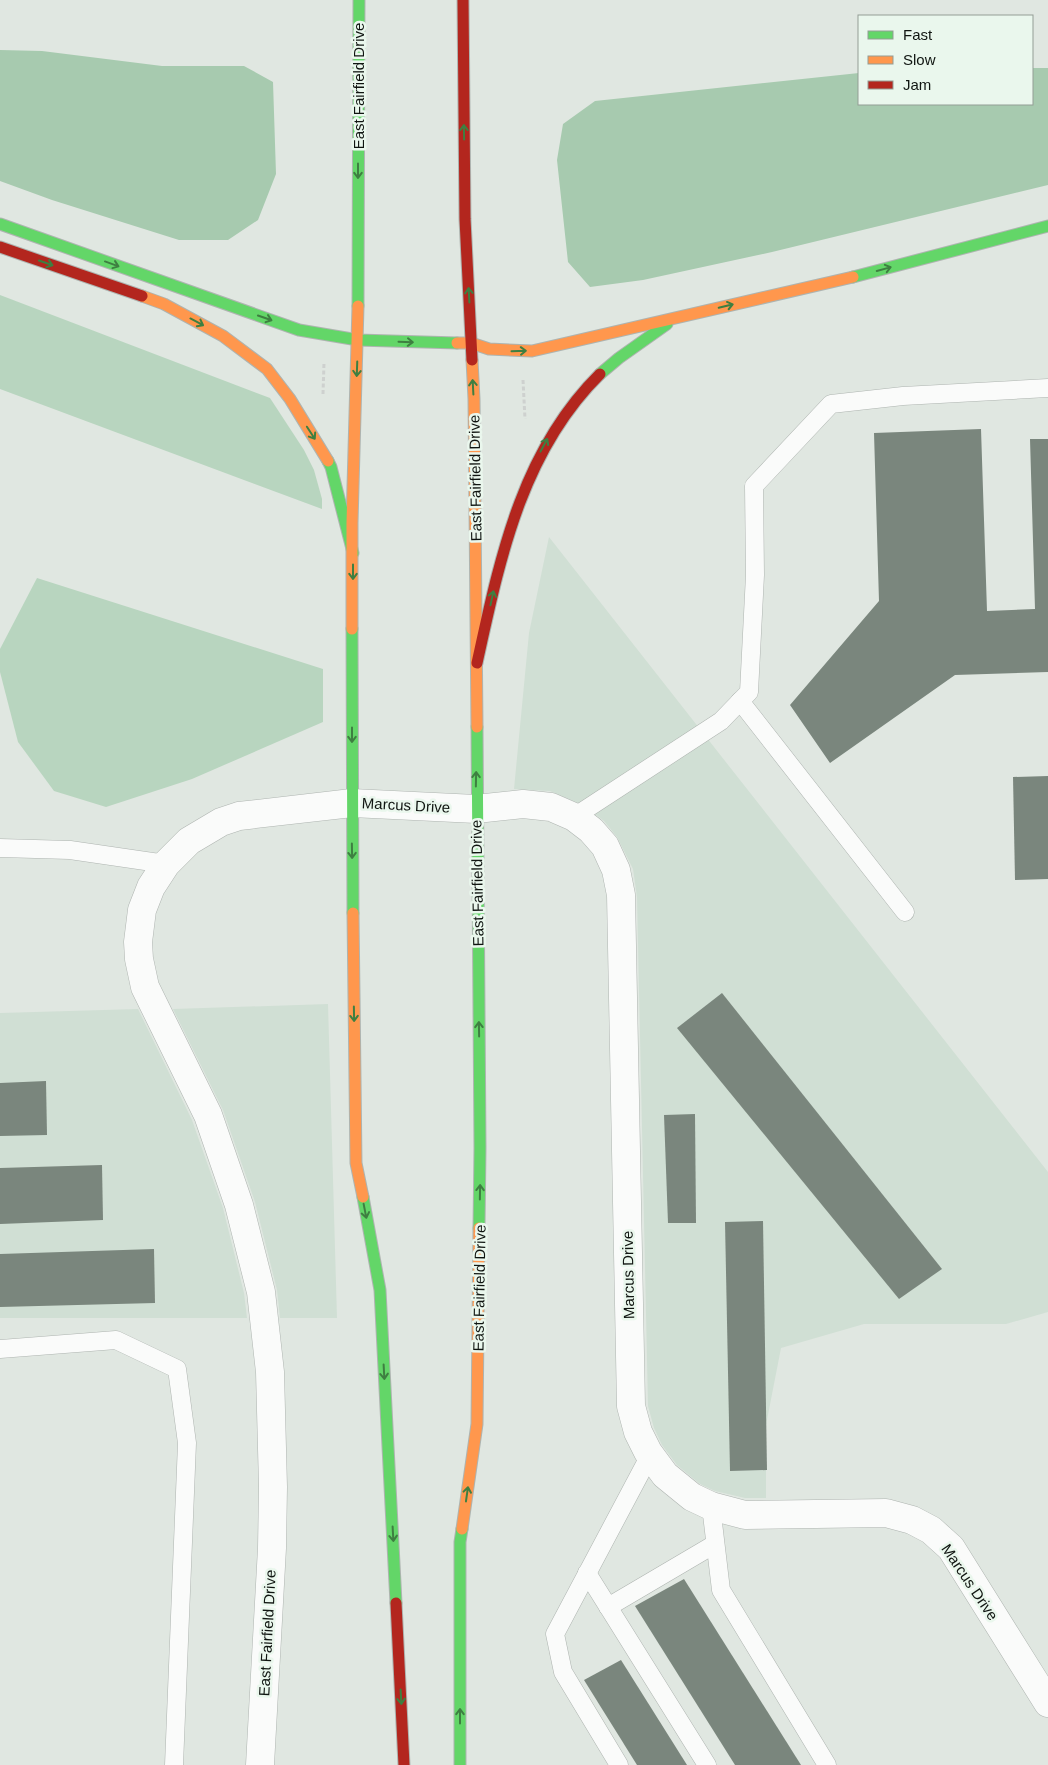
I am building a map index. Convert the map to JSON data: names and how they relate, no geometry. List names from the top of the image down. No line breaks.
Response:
{"streets":{"main road":["East Fairfield Drive"],"street":["Marcus Drive"]},"crossings":[["East Fairfield Drive","Marcus Drive"]],"legend":["Fast","Slow","Jam"]}
